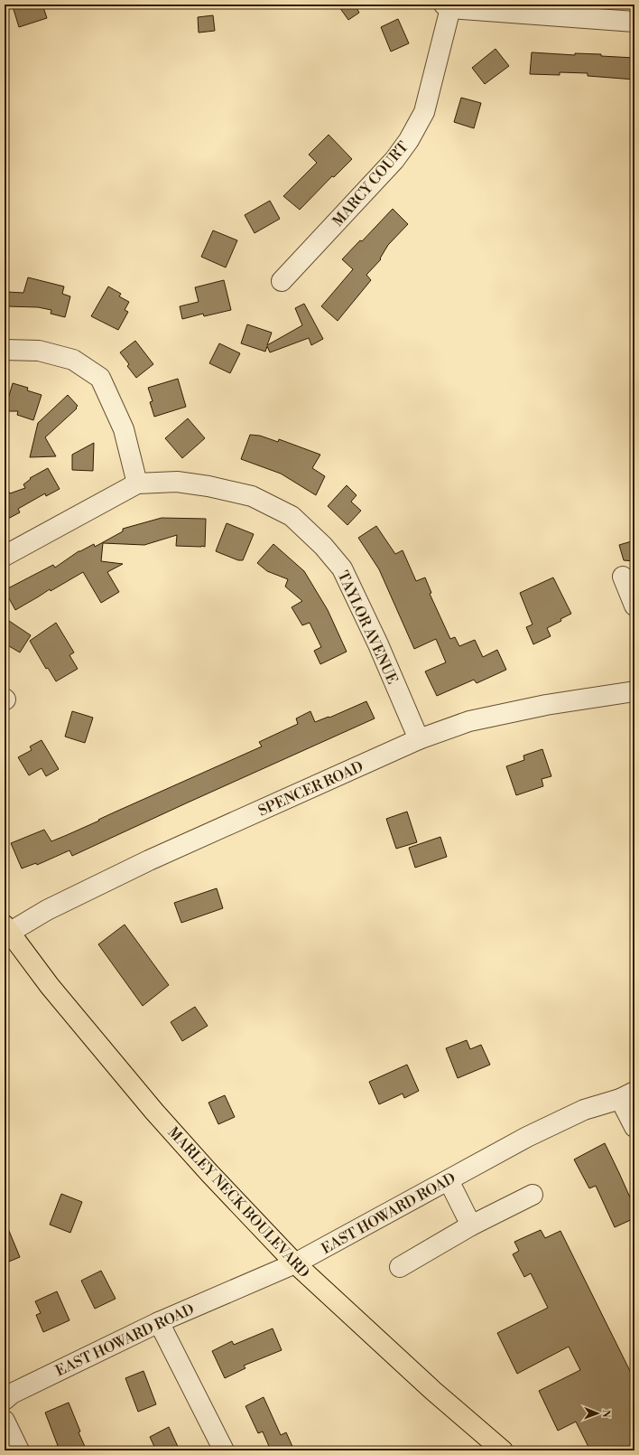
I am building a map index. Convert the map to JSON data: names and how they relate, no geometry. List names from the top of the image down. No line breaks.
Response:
{"streets":{"main road":["MARLEY NECK BOULEVARD"],"street":["MARCY COURT","TAYLOR AVENUE","SPENCER ROAD","EAST HOWARD ROAD"]},"crossings":[["TAYLOR AVENUE","SPENCER ROAD"],["SPENCER ROAD","MARLEY NECK BOULEVARD"],["MARLEY NECK BOULEVARD","EAST HOWARD ROAD"]],"north":"right"}
